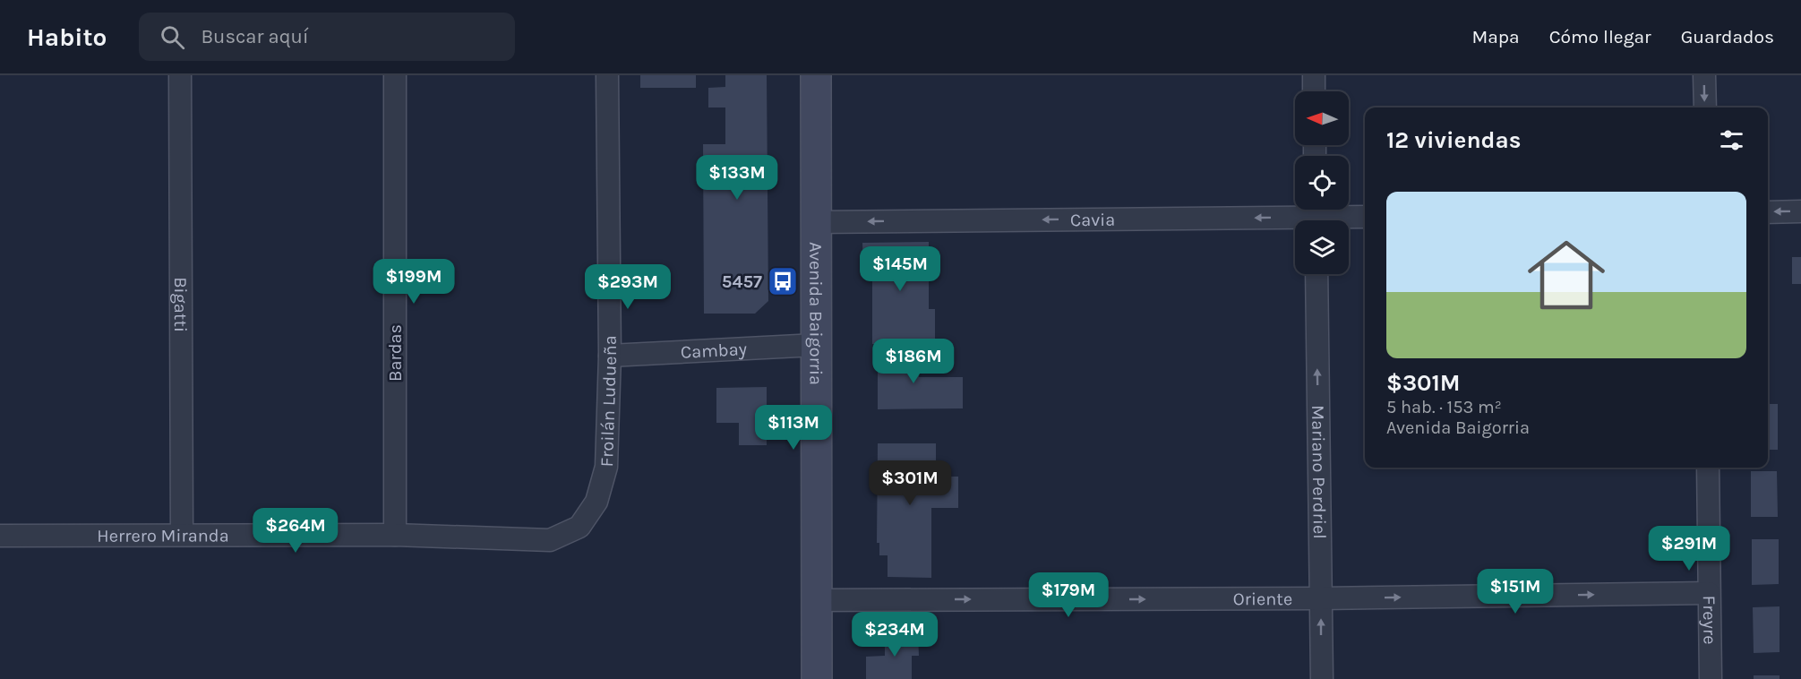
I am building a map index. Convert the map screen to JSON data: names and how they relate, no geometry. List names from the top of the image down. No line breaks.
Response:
{"streets":{"main road":["Avenida Baigorria"],"street":["Cavia","Bigatti","Cambay","Bardas","Froilán Ludueña","Mariano Perdriel","Herrero Miranda","Oriente","Freyre"]},"crossings":[["Cavia","Avenida Baigorria"],["Bigatti","Herrero Miranda"],["Avenida Baigorria","Cambay"],["Avenida Baigorria","Oriente"],["Cambay","Froilán Ludueña"],["Bardas","Herrero Miranda"],["Froilán Ludueña","Herrero Miranda"],["Mariano Perdriel","Oriente"],["Oriente","Freyre"]],"one_way":["Cavia","Mariano Perdriel","Oriente"],"places":{"bus stop":["5457"]},"north":"left","page":{"header":"Habito","search":"Buscar aquí","nav":["Mapa","Cómo llegar","Guardados"],"heading":"12 viviendas","price":["$133M","$145M","$199M","$293M","$186M","$113M","$301M","$264M","$291M","$151M","$179M","$234M"],"list":[{"name":"$301M","note":"5 hab. · 153 m² · Avenida Baigorria"}]}}
